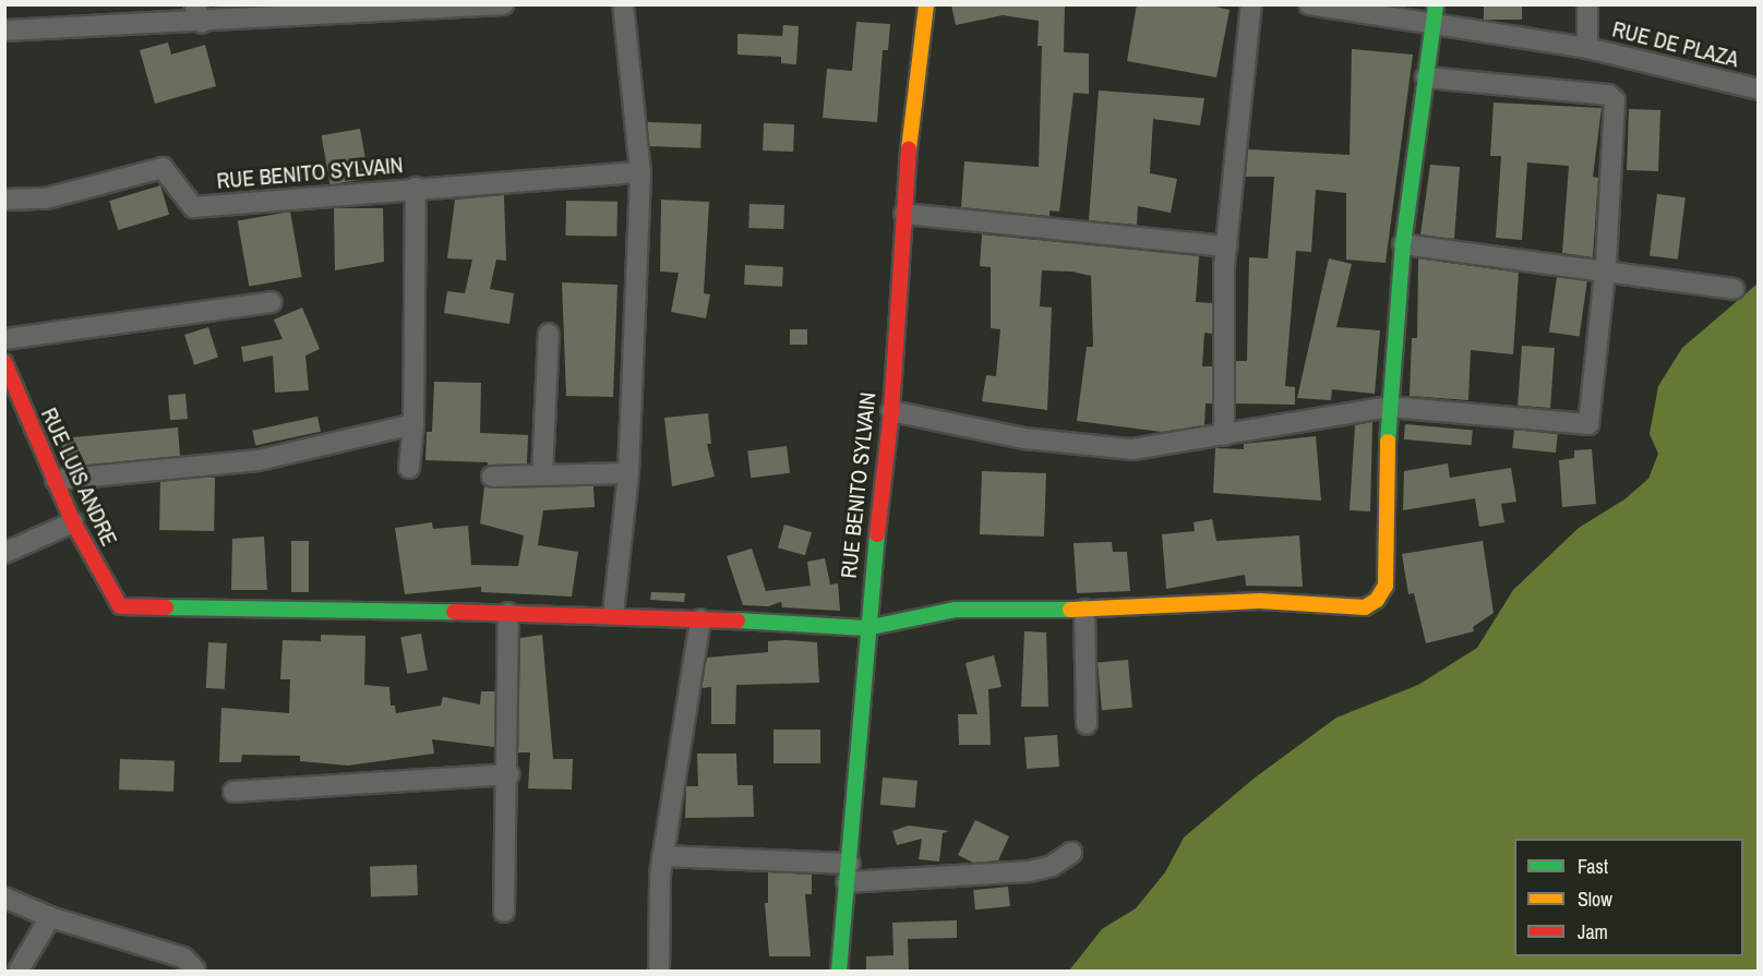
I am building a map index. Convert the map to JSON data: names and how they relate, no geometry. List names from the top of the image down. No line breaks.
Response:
{"streets":{"street":["RUE DE PLAZA","RUE BENITO SYLVAIN","RUE LUIS ANDRE"]},"legend":["Fast","Slow","Jam"]}
